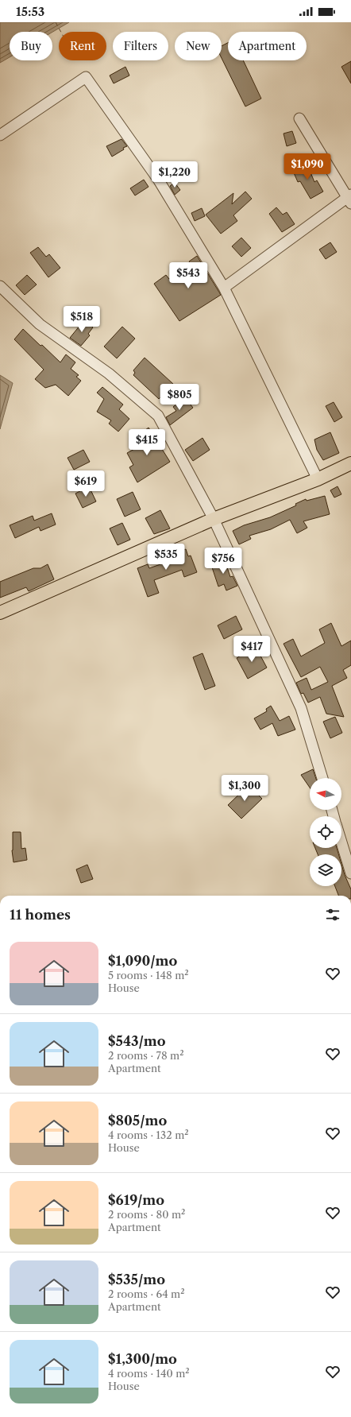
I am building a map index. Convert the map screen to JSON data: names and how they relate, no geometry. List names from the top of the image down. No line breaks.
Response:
{"north":"left","page":{"status":"15:53","chip":["Buy","Rent","Filters","New","Apartment"],"price":["$1,090","$1,220","$543","$518","$805","$415","$619","$535","$756","$417","$1,300"],"heading":"11 homes","list":[{"name":"$1,090/mo","note":"5 rooms · 148 m² · House"},{"name":"$543/mo","note":"2 rooms · 78 m² · Apartment"},{"name":"$805/mo","note":"4 rooms · 132 m² · House"},{"name":"$619/mo","note":"2 rooms · 80 m² · Apartment"},{"name":"$535/mo","note":"2 rooms · 64 m² · Apartment"},{"name":"$1,300/mo","note":"4 rooms · 140 m² · House"}]}}
